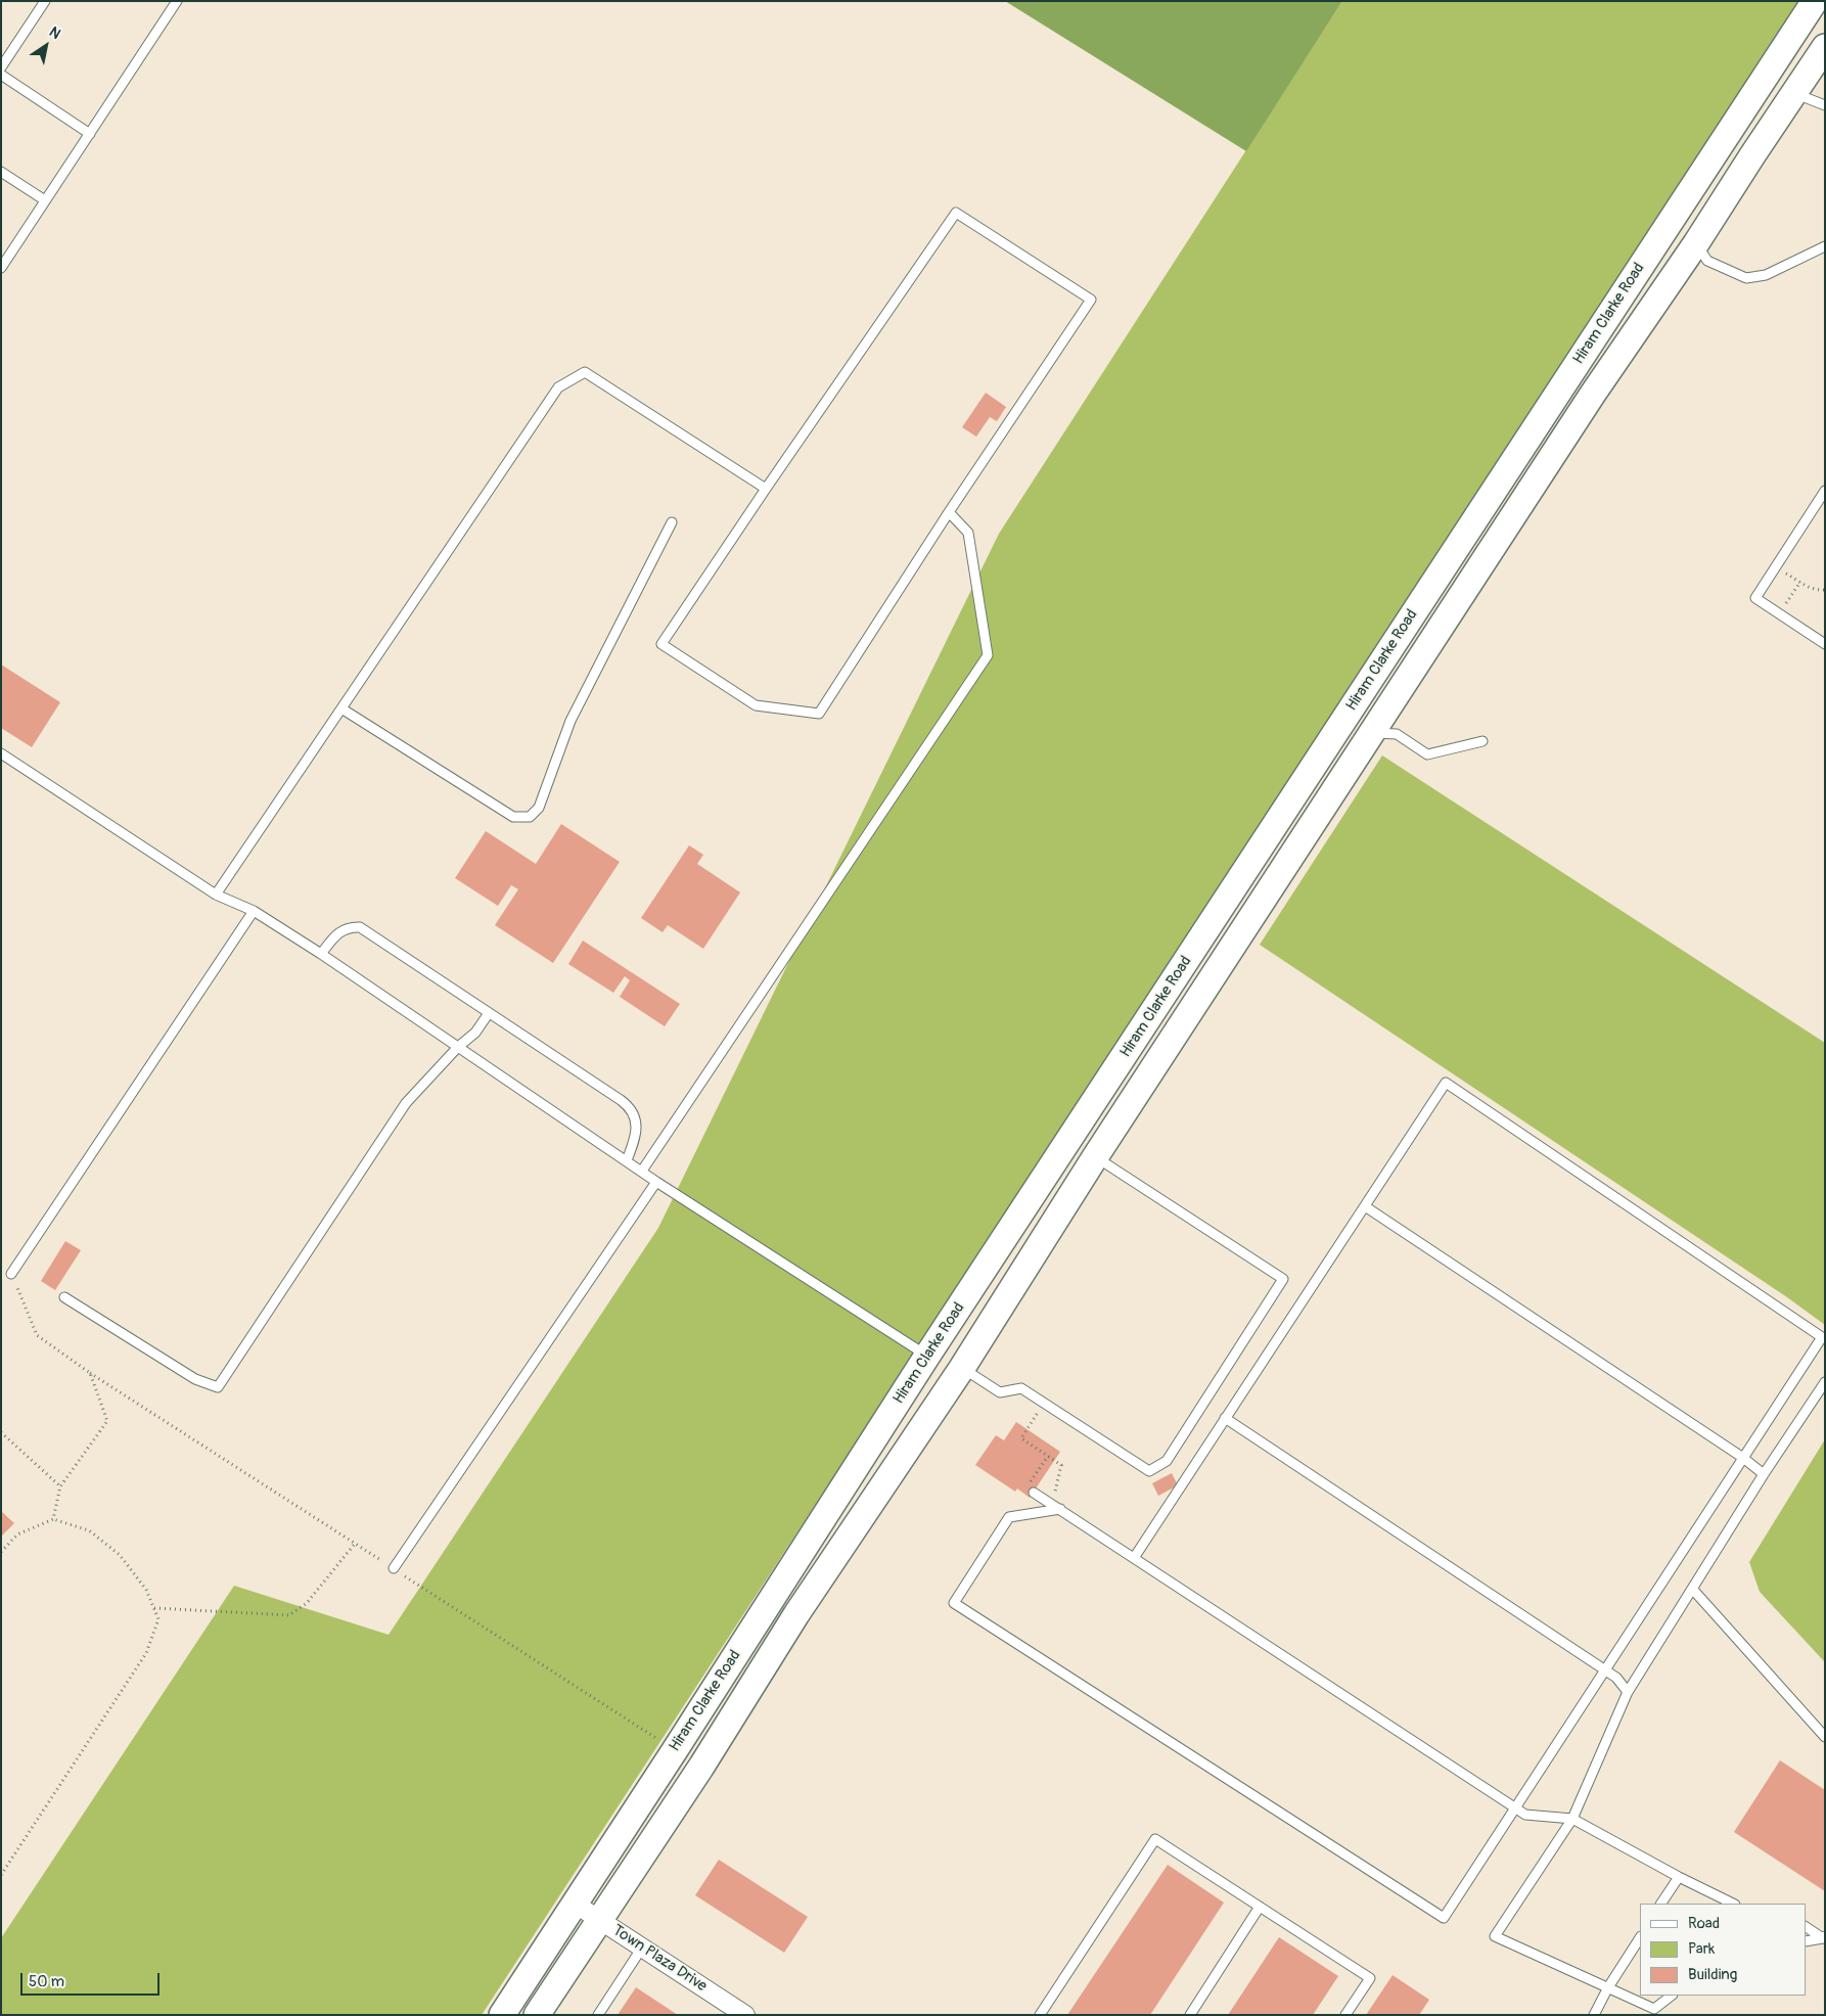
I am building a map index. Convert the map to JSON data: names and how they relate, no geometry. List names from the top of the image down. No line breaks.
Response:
{"streets":{"main road":["Hiram Clarke Road"],"street":["Town Plaza Drive"]},"crossings":[["Hiram Clarke Road","Town Plaza Drive"]],"legend":["Road","Park","Building"],"scale_bar":"50 m","north":"top right"}
